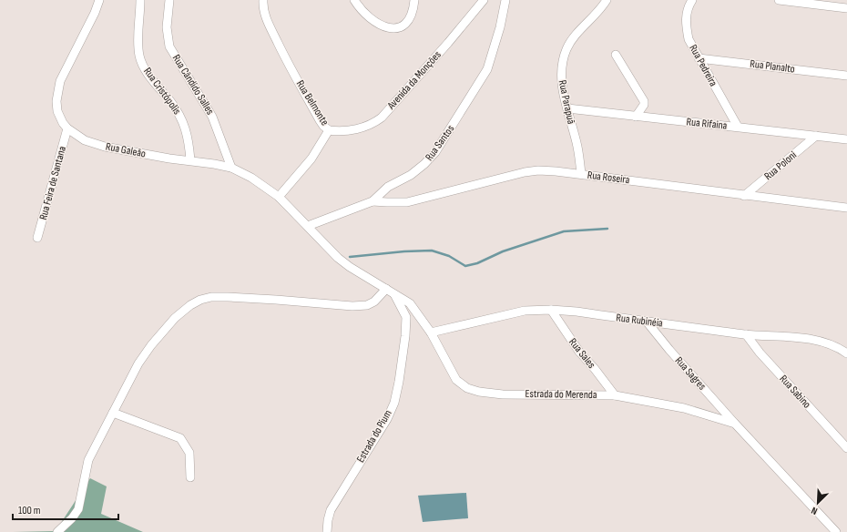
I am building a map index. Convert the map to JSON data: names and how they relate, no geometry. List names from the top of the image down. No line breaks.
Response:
{"streets":{"street":["Rua Pedreira","Rua Planalto","Avenida da Monções","Rua Cândido Salles","Rua Cristópolis","Rua Parapuã","Rua Belmonte","Rua Rifaina","Rua Santos","Rua Galeão","Rua Poloni","Rua Roseira","Rua Feira de Santana","Rua Rubinéia","Rua Sales","Rua Sagres","Rua Sabino","Estrada do Merenda","Estrada do Pium"]},"crossings":[["Rua Pedreira","Rua Planalto"],["Rua Pedreira","Rua Rifaina"],["Avenida da Monções","Rua Belmonte"],["Rua Cândido Salles","Rua Galeão"],["Rua Cristópolis","Rua Galeão"],["Rua Parapuã","Rua Rifaina"],["Rua Parapuã","Rua Roseira"],["Rua Belmonte","Rua Galeão"],["Rua Rifaina","Rua Poloni"],["Rua Santos","Rua Galeão"],["Rua Santos","Rua Roseira"],["Rua Santos","Estrada do Merenda"],["Rua Galeão","Rua Feira de Santana"],["Rua Galeão","Estrada do Merenda"],["Rua Poloni","Rua Roseira"],["Rua Rubinéia","Rua Sales"],["Rua Rubinéia","Rua Sagres"],["Rua Rubinéia","Rua Sabino"],["Rua Rubinéia","Estrada do Merenda"],["Rua Sales","Estrada do Merenda"],["Rua Sagres","Estrada do Merenda"]],"scale_bar":"100 m","north":"bottom left"}
